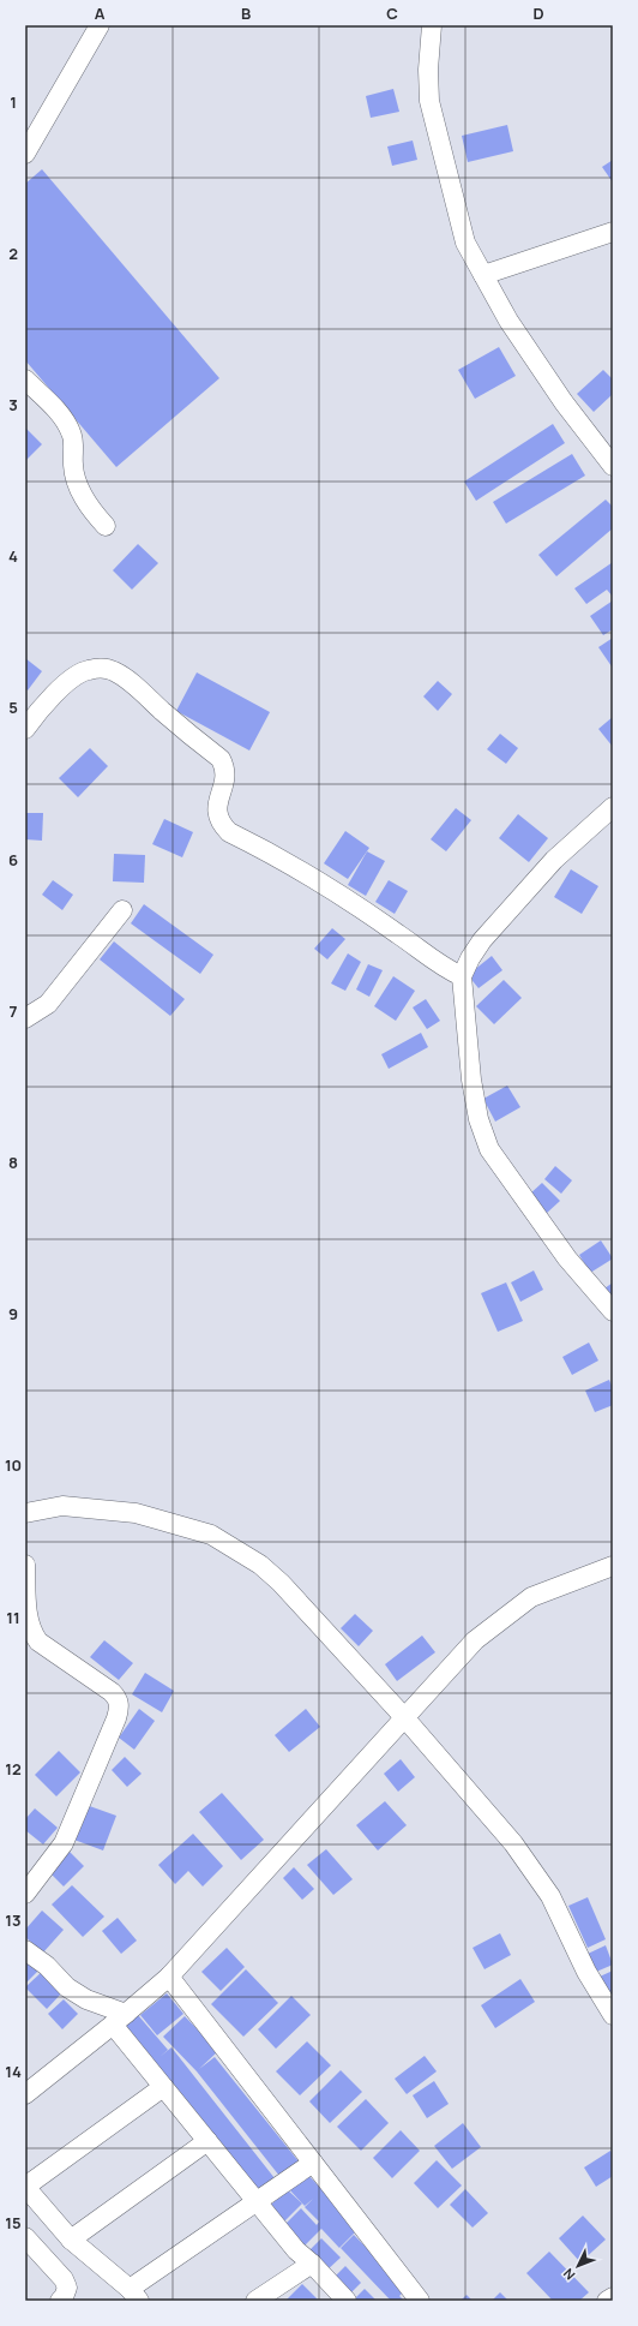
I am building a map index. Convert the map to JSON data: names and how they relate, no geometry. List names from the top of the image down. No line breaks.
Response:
{"north":"bottom left","grid":{"columns":["A","B","C","D"],"rows":["1","2","3","4","5","6","7","8","9","10","11","12","13","14","15"]}}
